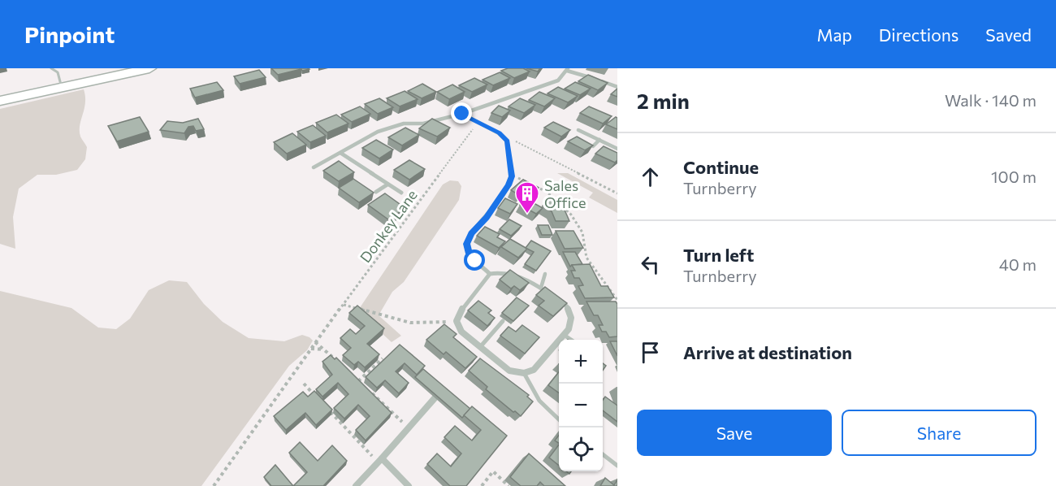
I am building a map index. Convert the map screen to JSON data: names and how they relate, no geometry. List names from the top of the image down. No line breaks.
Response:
{"streets":{"path":["Donkey Lane"]},"places":{"building":["Sales Office"]},"page":{"header":"Pinpoint","nav":["Map","Directions","Saved"],"heading":["2 min","Walk · 140 m"],"list":[["Continue","Turnberry","100 m"],["Turn left","Turnberry","40 m"],"Arrive at destination"],"map_buttons":["+","−"],"buttons":["Save","Share"]}}
